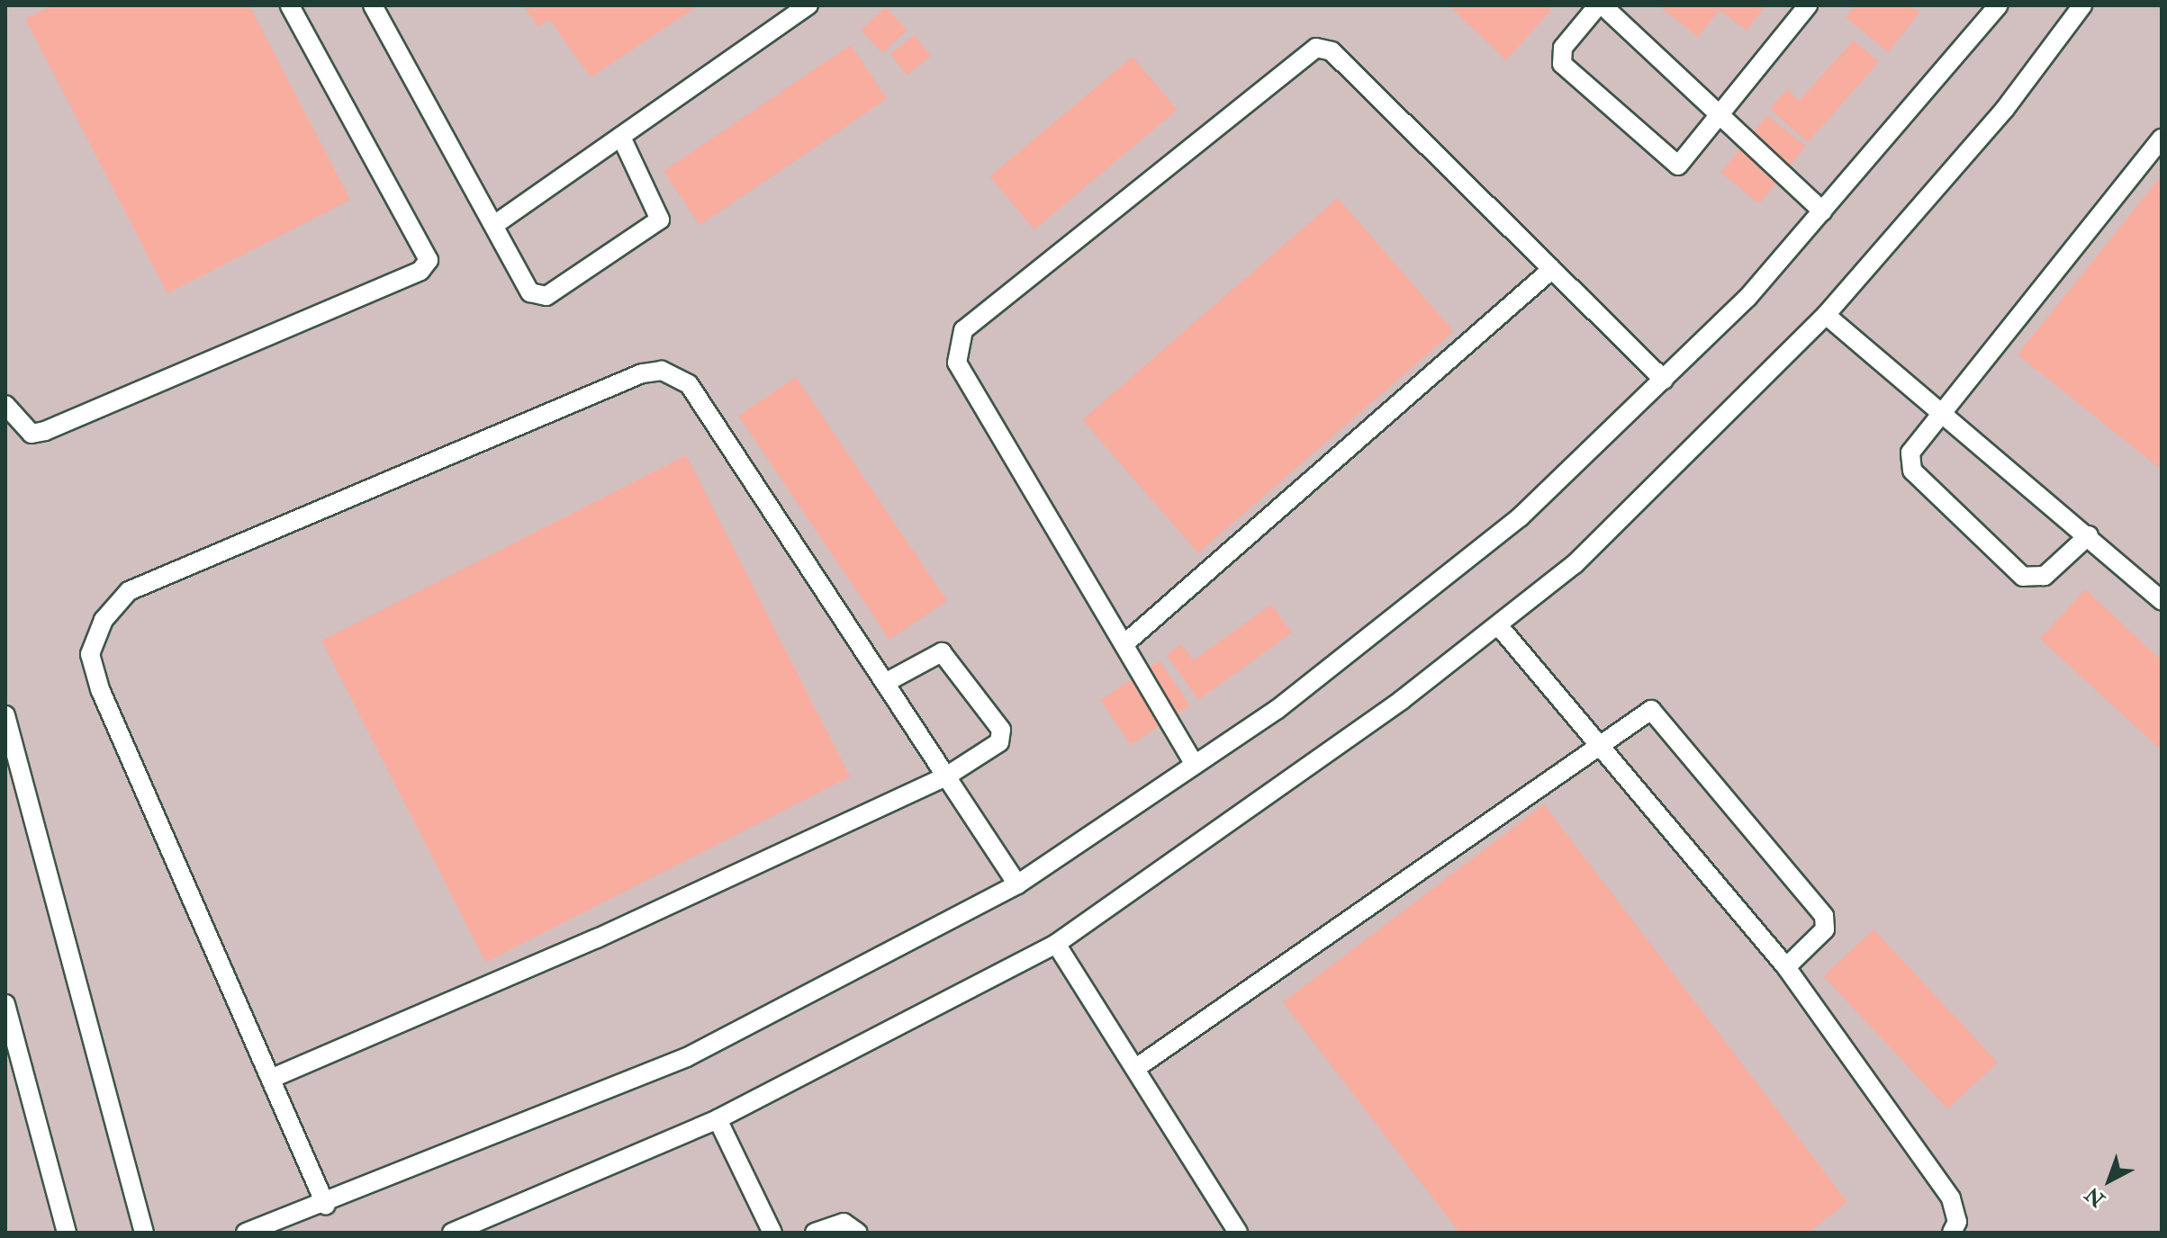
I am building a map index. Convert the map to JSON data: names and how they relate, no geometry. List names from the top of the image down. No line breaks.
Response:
{"north":"bottom left"}
